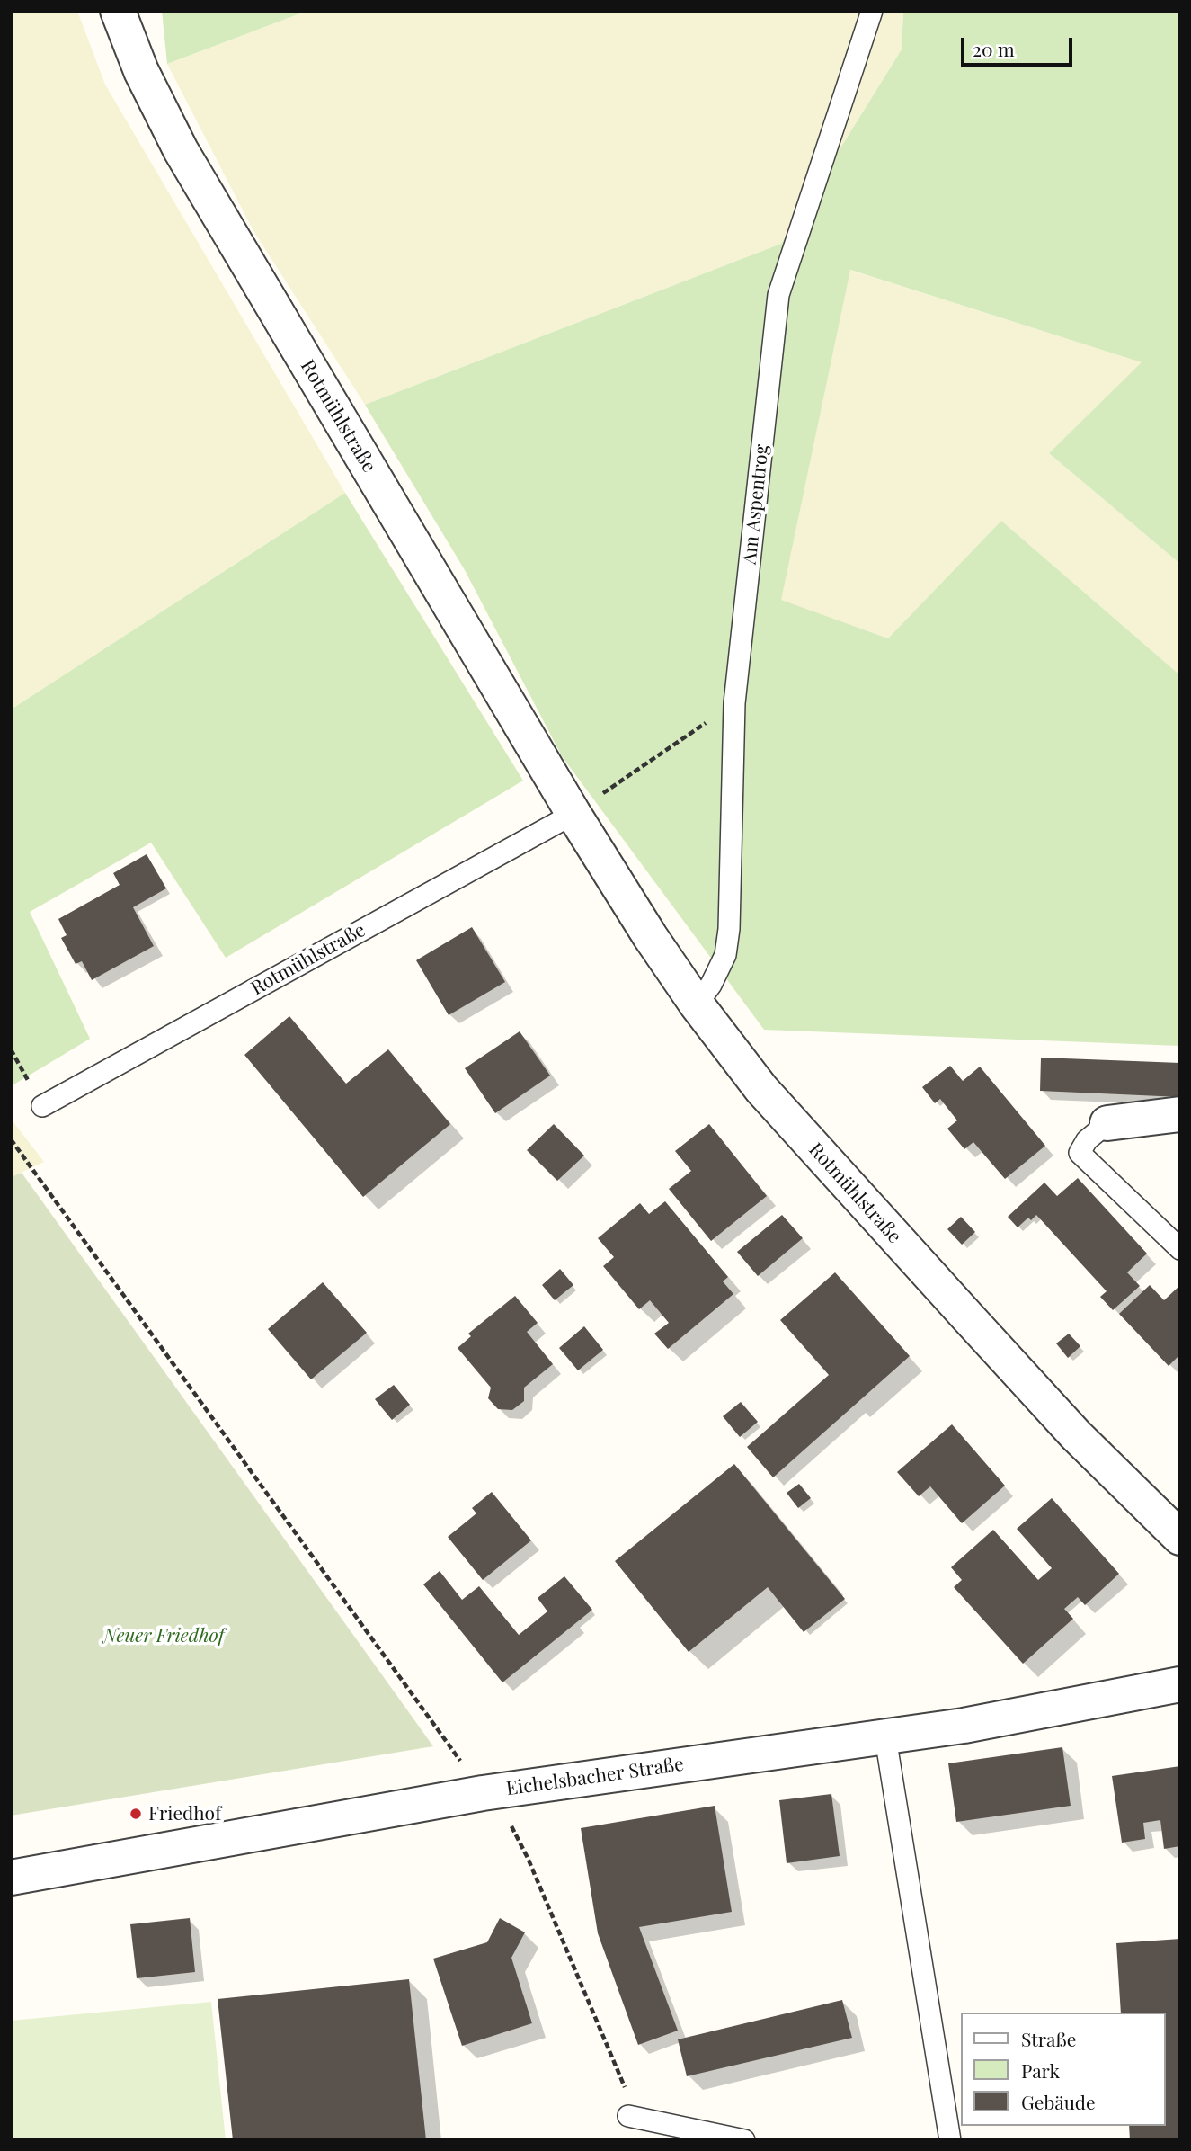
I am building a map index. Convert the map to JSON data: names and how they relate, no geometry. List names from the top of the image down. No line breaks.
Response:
{"streets":{"street":["Rotmühlstraße","Eichelsbacher Straße"],"lane":["Am Aspentrog"]},"crossings":[["Rotmühlstraße","Am Aspentrog"]],"parks":["Neuer Friedhof"],"places":["Friedhof"],"legend":["Straße","Park","Gebäude"],"scale_bar":"20 m"}
